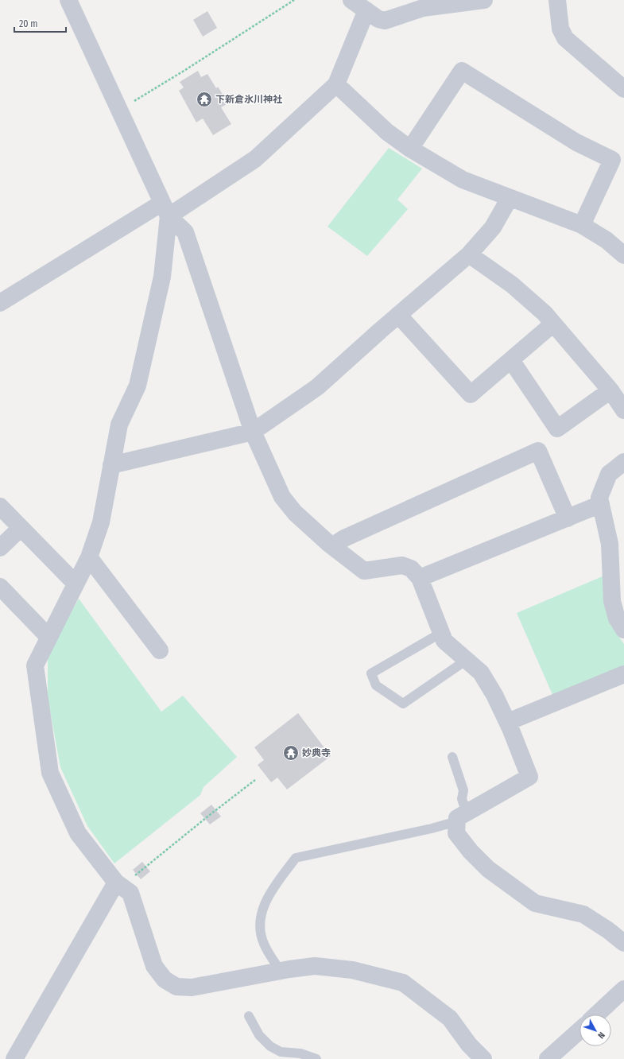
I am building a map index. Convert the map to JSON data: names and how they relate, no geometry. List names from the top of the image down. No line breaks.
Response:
{"places":{"temple":["下新倉氷川神社","妙典寺"]},"scale_bar":"20 m","north":"bottom right"}
